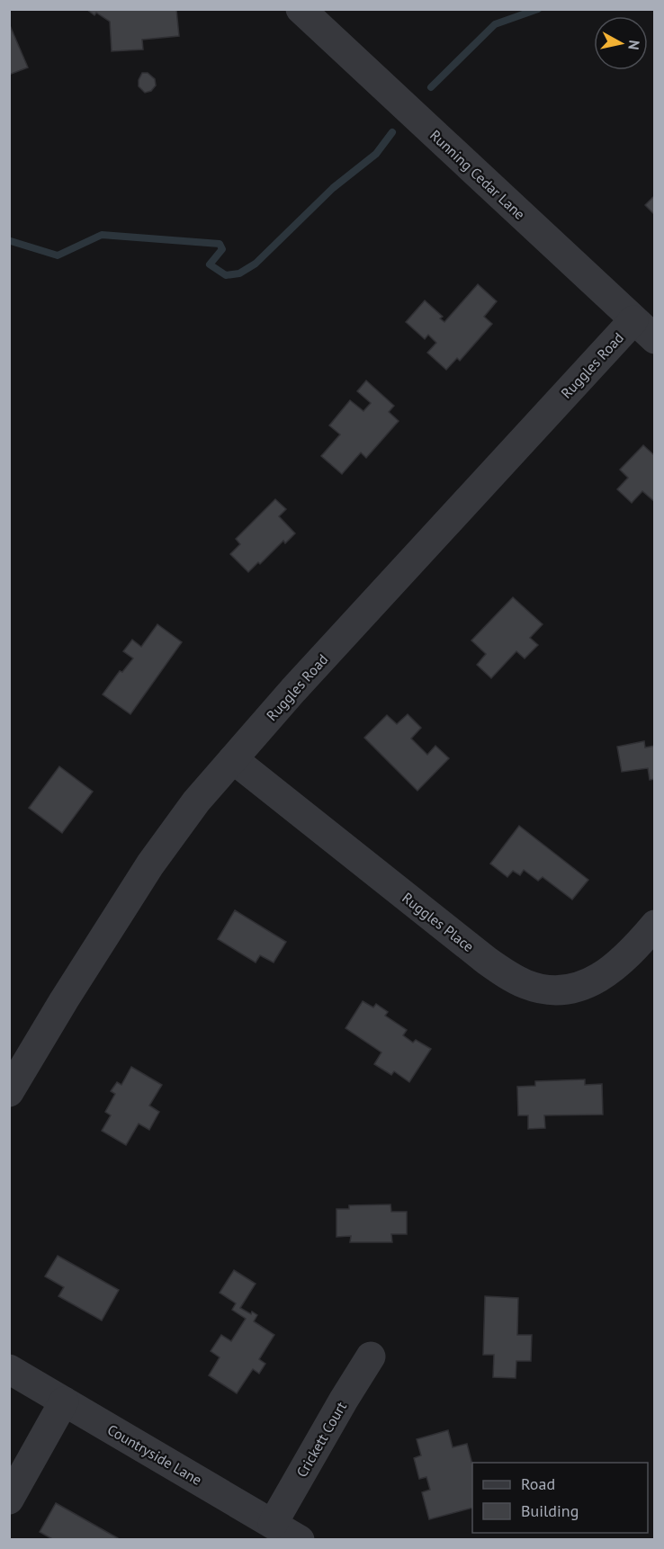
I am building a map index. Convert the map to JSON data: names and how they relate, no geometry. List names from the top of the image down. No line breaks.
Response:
{"streets":{"street":["Running Cedar Lane","Ruggles Road","Ruggles Place","Crickett Court","Countryside Lane"]},"crossings":[["Running Cedar Lane","Ruggles Road"],["Ruggles Road","Ruggles Place"],["Crickett Court","Countryside Lane"]],"legend":["Road","Building"],"north":"right"}
